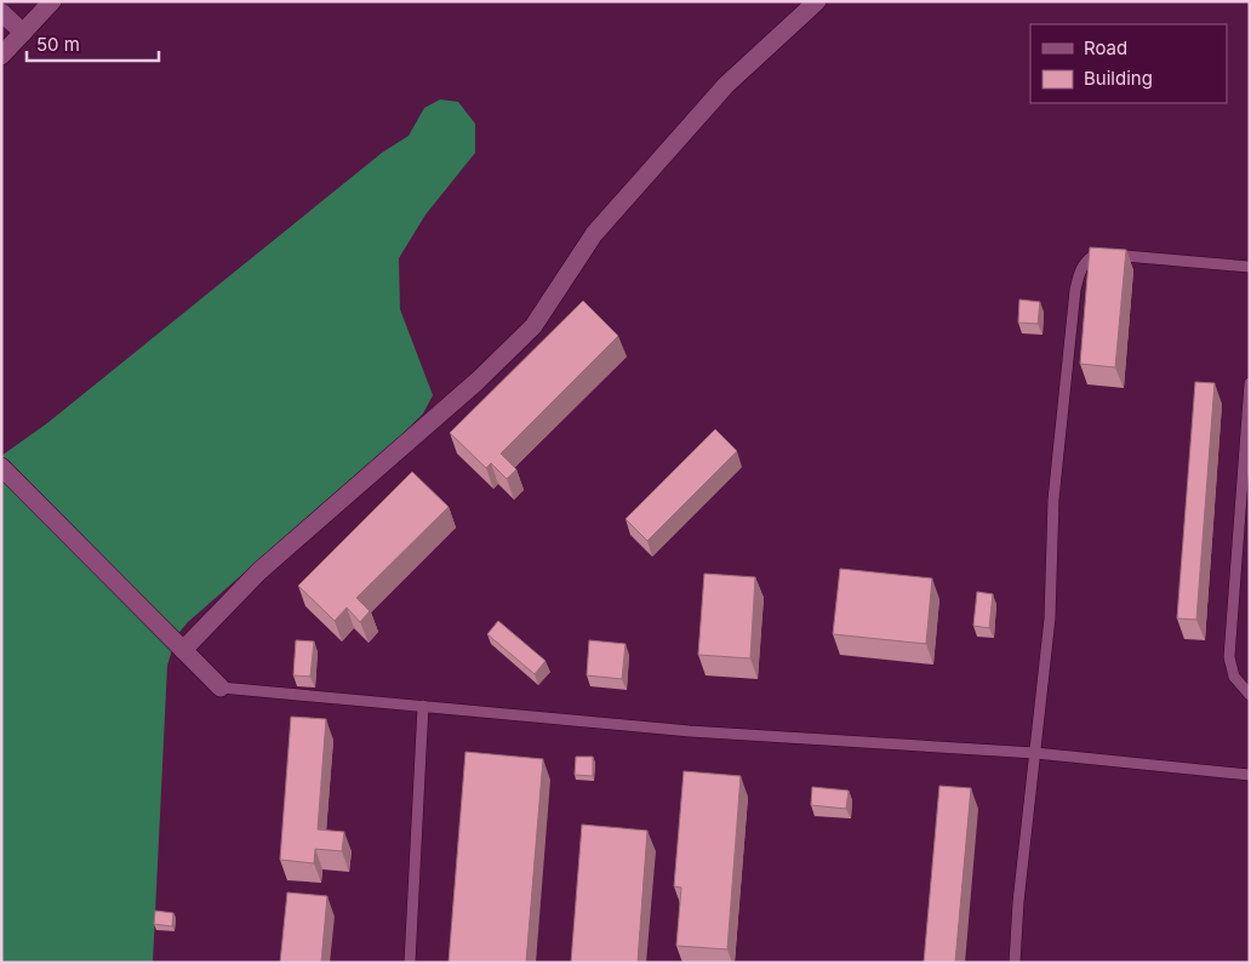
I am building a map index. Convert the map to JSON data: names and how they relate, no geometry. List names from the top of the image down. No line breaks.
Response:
{"legend":["Road","Building"],"scale_bar":"50 m"}
